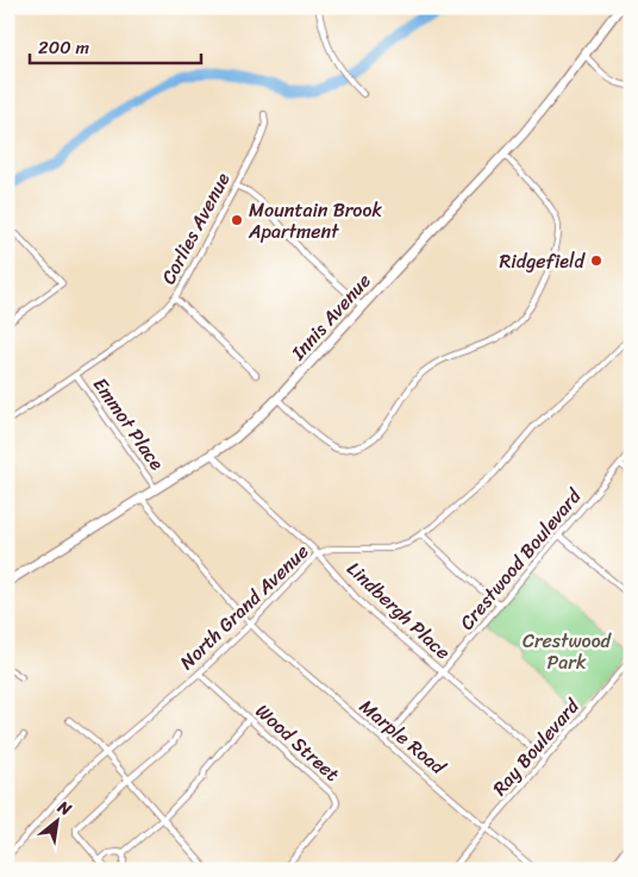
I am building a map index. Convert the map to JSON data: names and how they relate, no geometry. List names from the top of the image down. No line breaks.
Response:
{"streets":{"main road":["Innis Avenue"],"street":["Corlies Avenue","Emmot Place","Crestwood Boulevard","North Grand Avenue","Lindbergh Place","Marple Road","Wood Street","Ray Boulevard"]},"crossings":[["Corlies Avenue","Emmot Place"],["Innis Avenue","Emmot Place"],["Innis Avenue","Lindbergh Place"],["Innis Avenue","Marple Road"],["Crestwood Boulevard","Lindbergh Place"],["Crestwood Boulevard","Marple Road"],["North Grand Avenue","Lindbergh Place"],["North Grand Avenue","Marple Road"],["North Grand Avenue","Wood Street"],["Lindbergh Place","Ray Boulevard"],["Marple Road","Ray Boulevard"]],"parks":["Crestwood Park"],"places":["Mountain Brook Apartment","Ridgefield"],"scale_bar":"200 m","north":"top right"}
